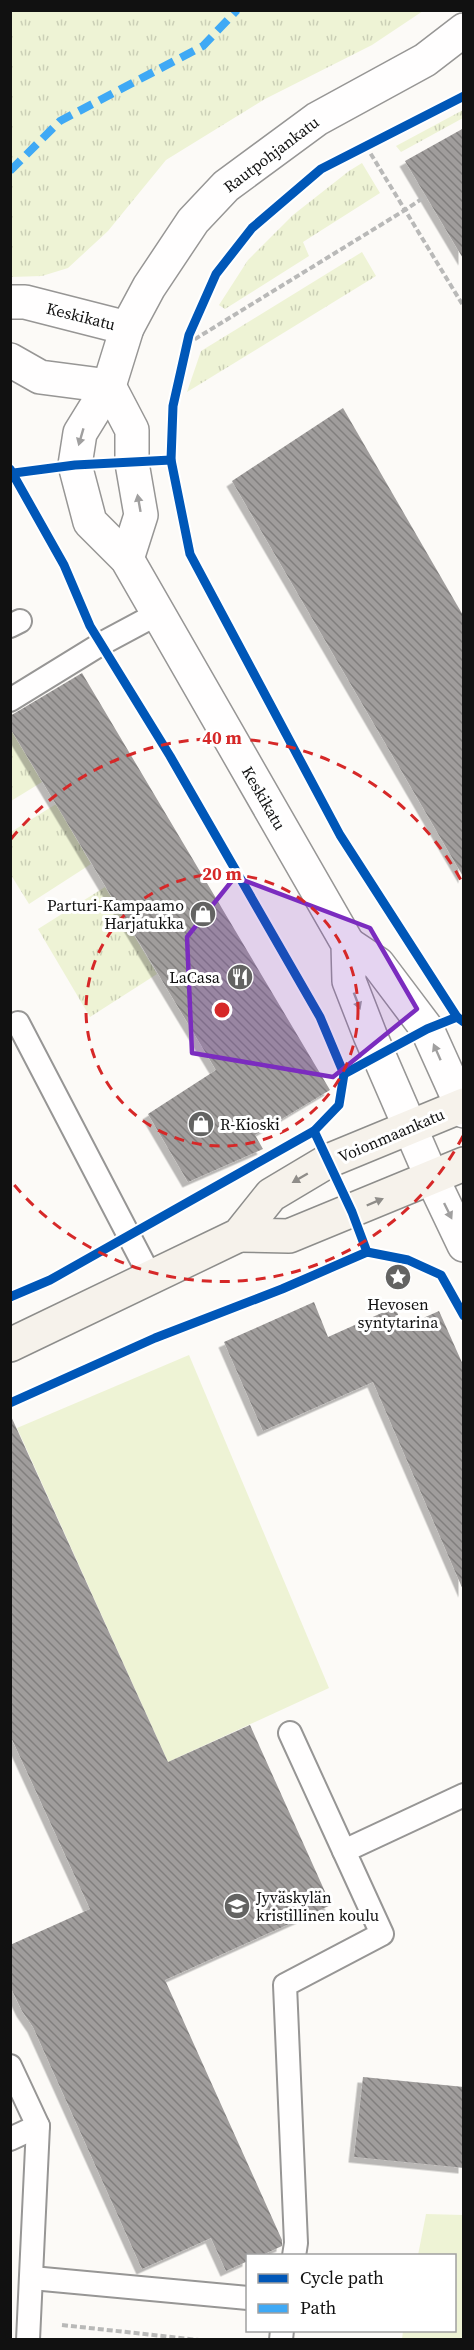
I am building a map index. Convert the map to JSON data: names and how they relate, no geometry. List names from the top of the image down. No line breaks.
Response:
{"streets":{"main road":["Voionmaankatu"],"street":["Rautpohjankatu","Keskikatu"]},"crossings":[["Rautpohjankatu","Keskikatu"],["Keskikatu","Voionmaankatu"]],"places":{"shop":["Parturi-Kampaamo Harjatukka","R-Kioski"],"restaurant":["LaCasa"],"place":["Hevosen syntytarina"],"school or university":["Jyväskylän kristillinen koulu"]},"legend":["Cycle path","Path"],"rings":["40 m","20 m"]}
